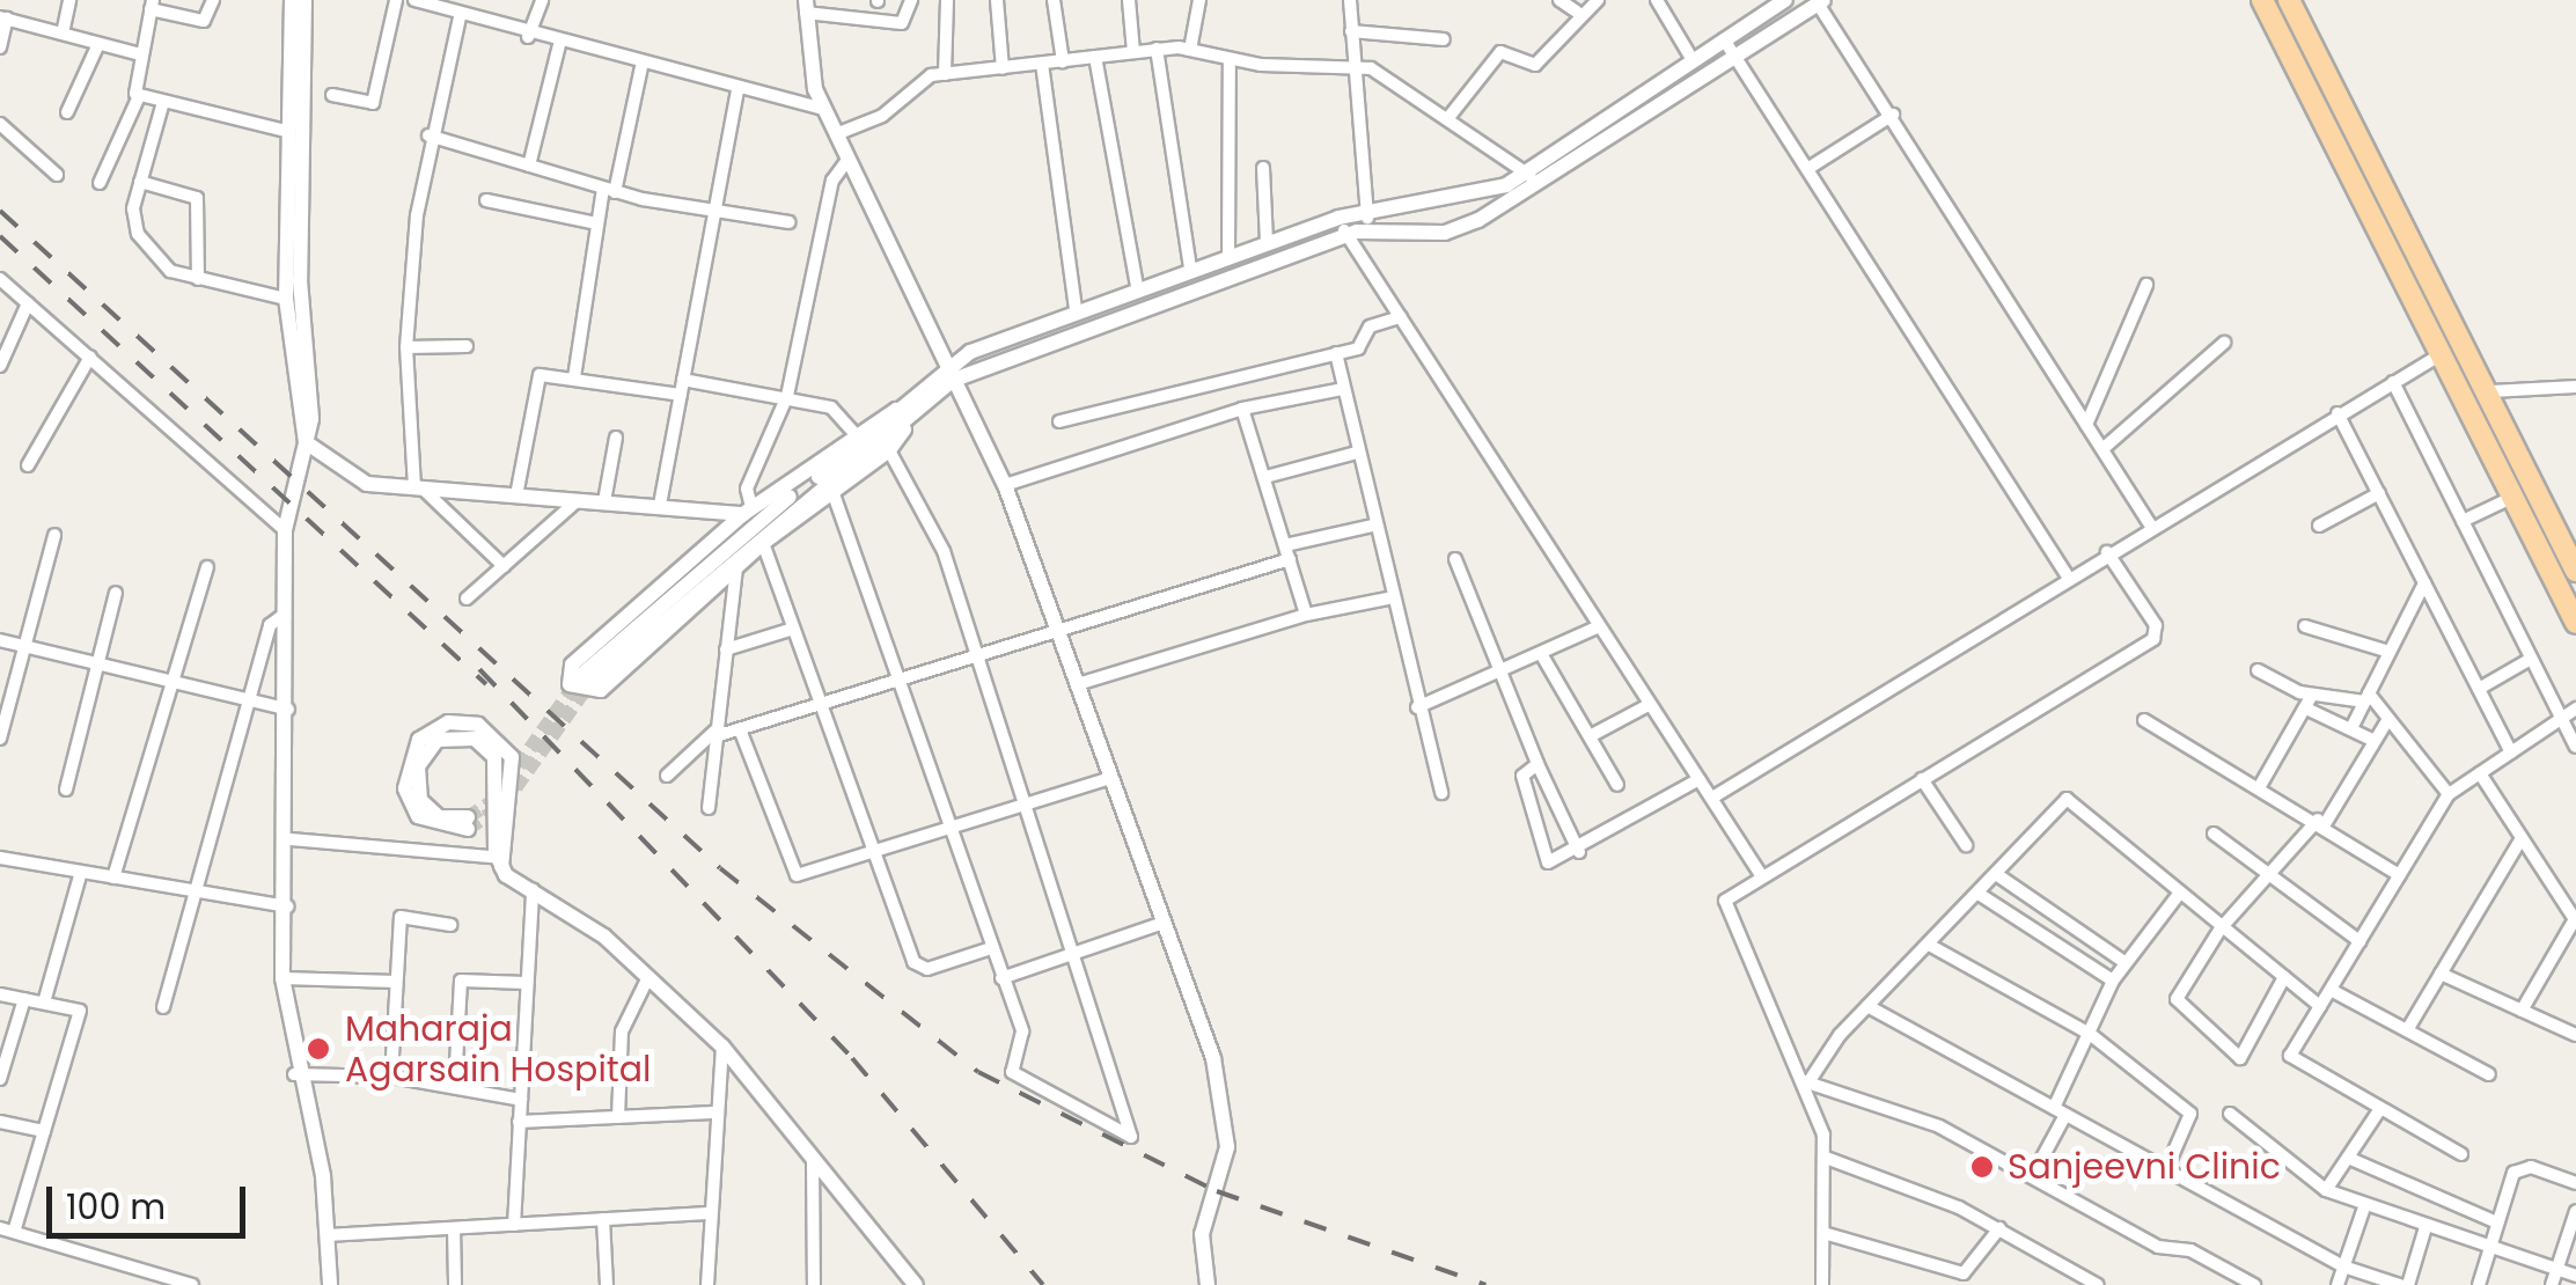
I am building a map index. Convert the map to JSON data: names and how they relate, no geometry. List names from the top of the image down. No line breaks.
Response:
{"places":["Maharaja Agarsain Hospital","Sanjeevni Clinic"],"scale_bar":"100 m"}
